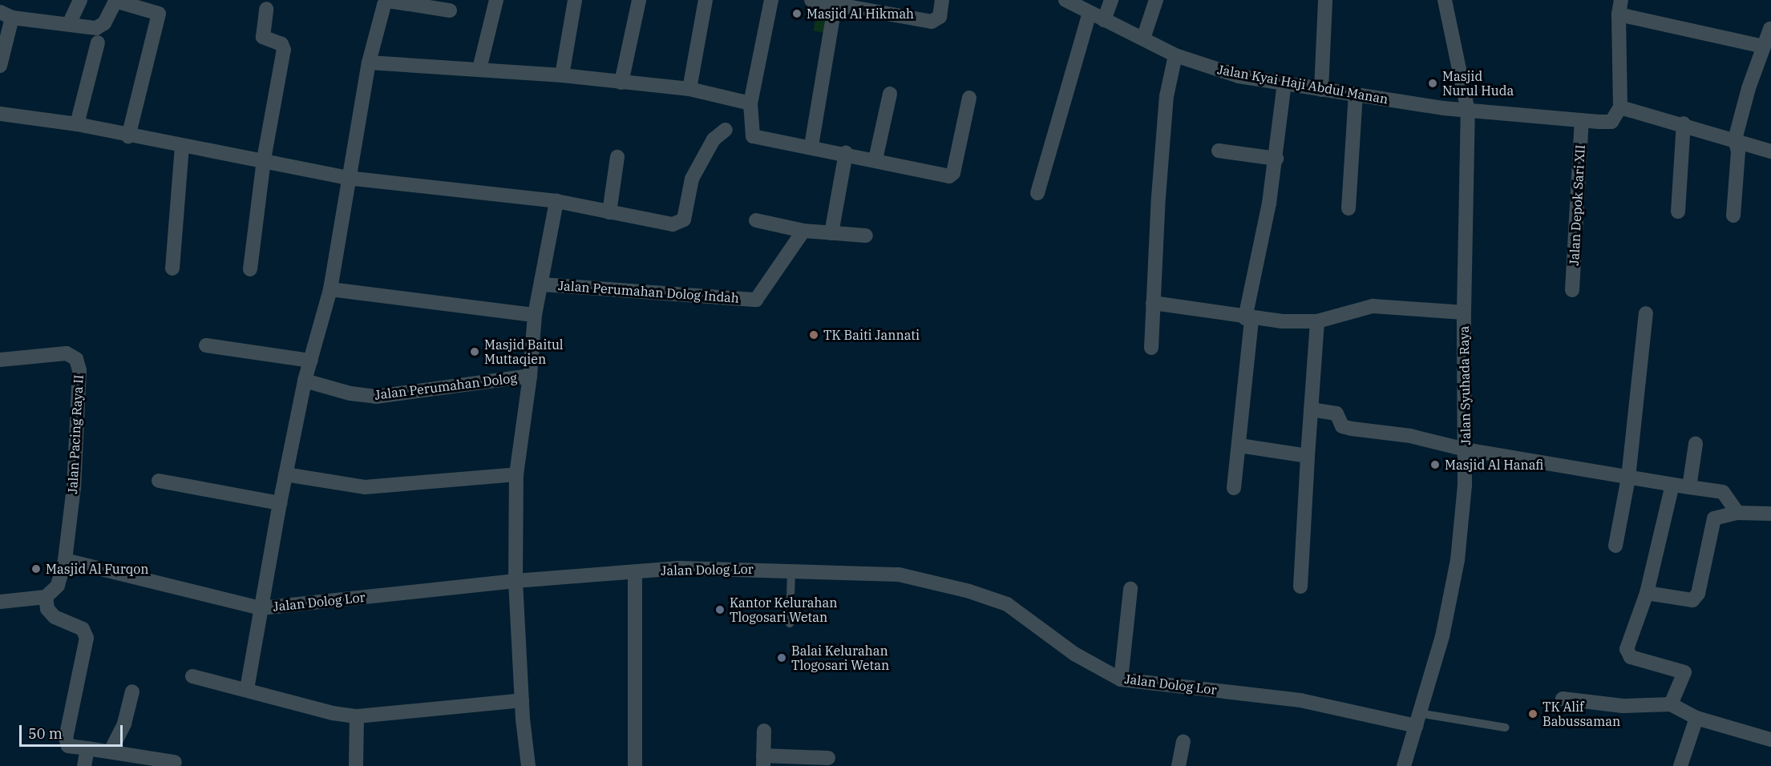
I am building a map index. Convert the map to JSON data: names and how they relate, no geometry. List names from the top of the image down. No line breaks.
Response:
{"streets":{"street":["Jalan Kyai Haji Abdul Manan","Jalan Depok Sari XII","Jalan Perumahan Dolog Indah","Jalan Syuhada Raya","Jalan Perumahan Dolog","Jalan Pacing Raya II","Jalan Dolog Lor"]},"crossings":[["Jalan Kyai Haji Abdul Manan","Jalan Depok Sari XII"],["Jalan Kyai Haji Abdul Manan","Jalan Syuhada Raya"],["Jalan Syuhada Raya","Jalan Dolog Lor"],["Jalan Pacing Raya II","Jalan Dolog Lor"]],"places":["Masjid Al Hikmah","Masjid Nurul Huda","TK Baiti Jannati","Masjid Baitul Muttaqien","Masjid Al Hanafi","Masjid Al Furqon","Kantor Kelurahan Tlogosari Wetan","Balai Kelurahan Tlogosari Wetan","TK Alif Babussaman"],"scale_bar":"50 m"}
